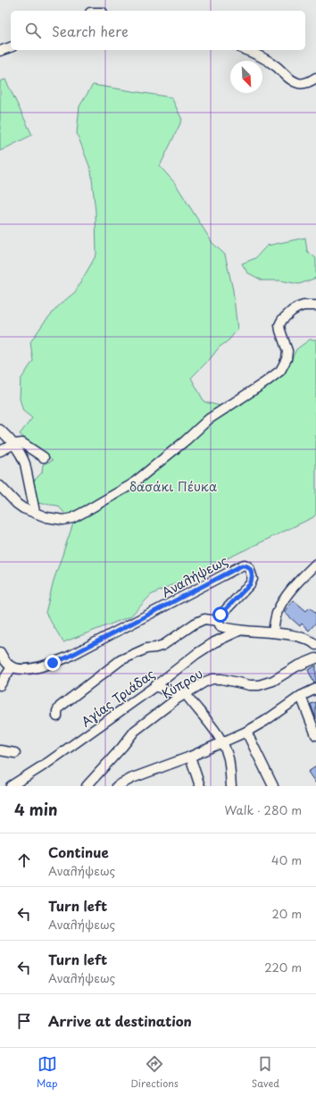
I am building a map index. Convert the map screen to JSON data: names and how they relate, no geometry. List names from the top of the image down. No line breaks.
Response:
{"streets":{"street":["Αναλήψεως","Κύπρου","Αγίας Τριάδας"]},"parks":["δασάκι Πέυκα"],"north":"bottom right","page":{"search":"Search here","heading":["4 min","Walk · 280 m"],"list":[["Continue","Αναλήψεως","40 m"],["Turn left","Αναλήψεως","20 m"],["Turn left","Αναλήψεως","220 m"],"Arrive at destination"],"nav":["Map","Directions","Saved"]}}
